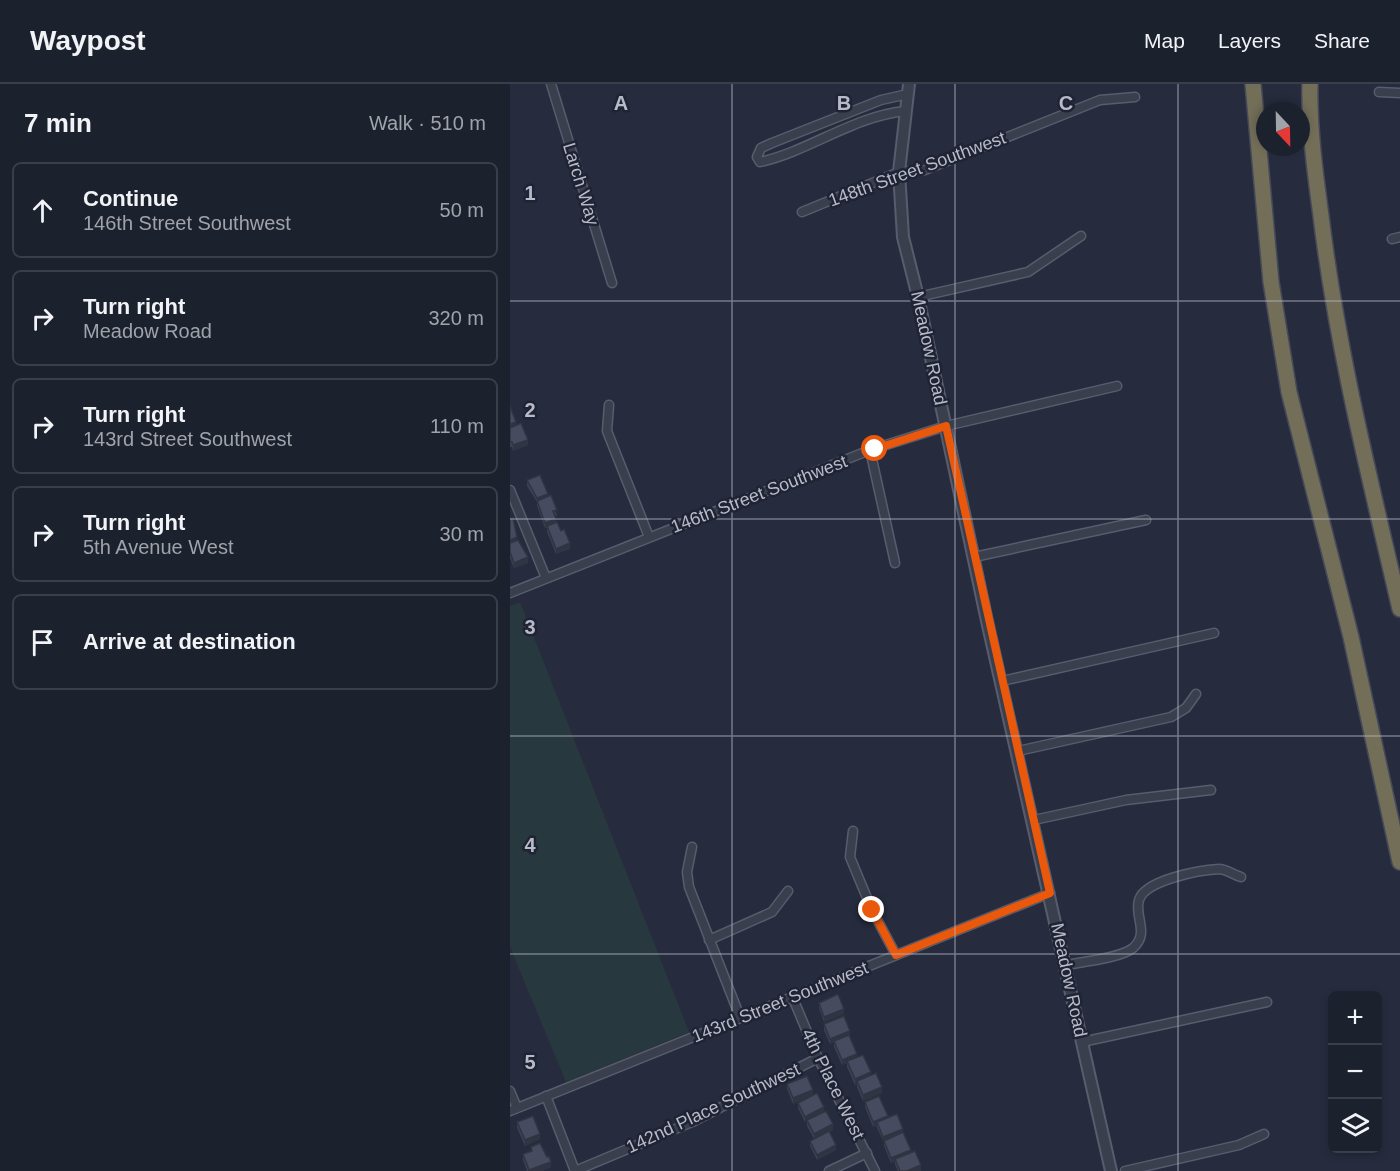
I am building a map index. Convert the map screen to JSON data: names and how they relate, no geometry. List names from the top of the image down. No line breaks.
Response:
{"streets":{"street":["148th Street Southwest","Larch Way","Meadow Road","146th Street Southwest","143rd Street Southwest","4th Place West","142nd Place Southwest"]},"crossings":[["148th Street Southwest","Meadow Road"],["Meadow Road","146th Street Southwest"],["Meadow Road","143rd Street Southwest"],["143rd Street Southwest","4th Place West"],["4th Place West","142nd Place Southwest"]],"north":"bottom","page":{"header":"Waypost","nav":["Map","Layers","Share"],"heading":["7 min","Walk · 510 m"],"list":[["Continue","146th Street Southwest","50 m"],["Turn right","Meadow Road","320 m"],["Turn right","143rd Street Southwest","110 m"],["Turn right","5th Avenue West","30 m"],"Arrive at destination"],"map_buttons":["+","−"]},"grid":{"columns":["A","B","C"],"rows":["1","2","3","4","5"]}}
